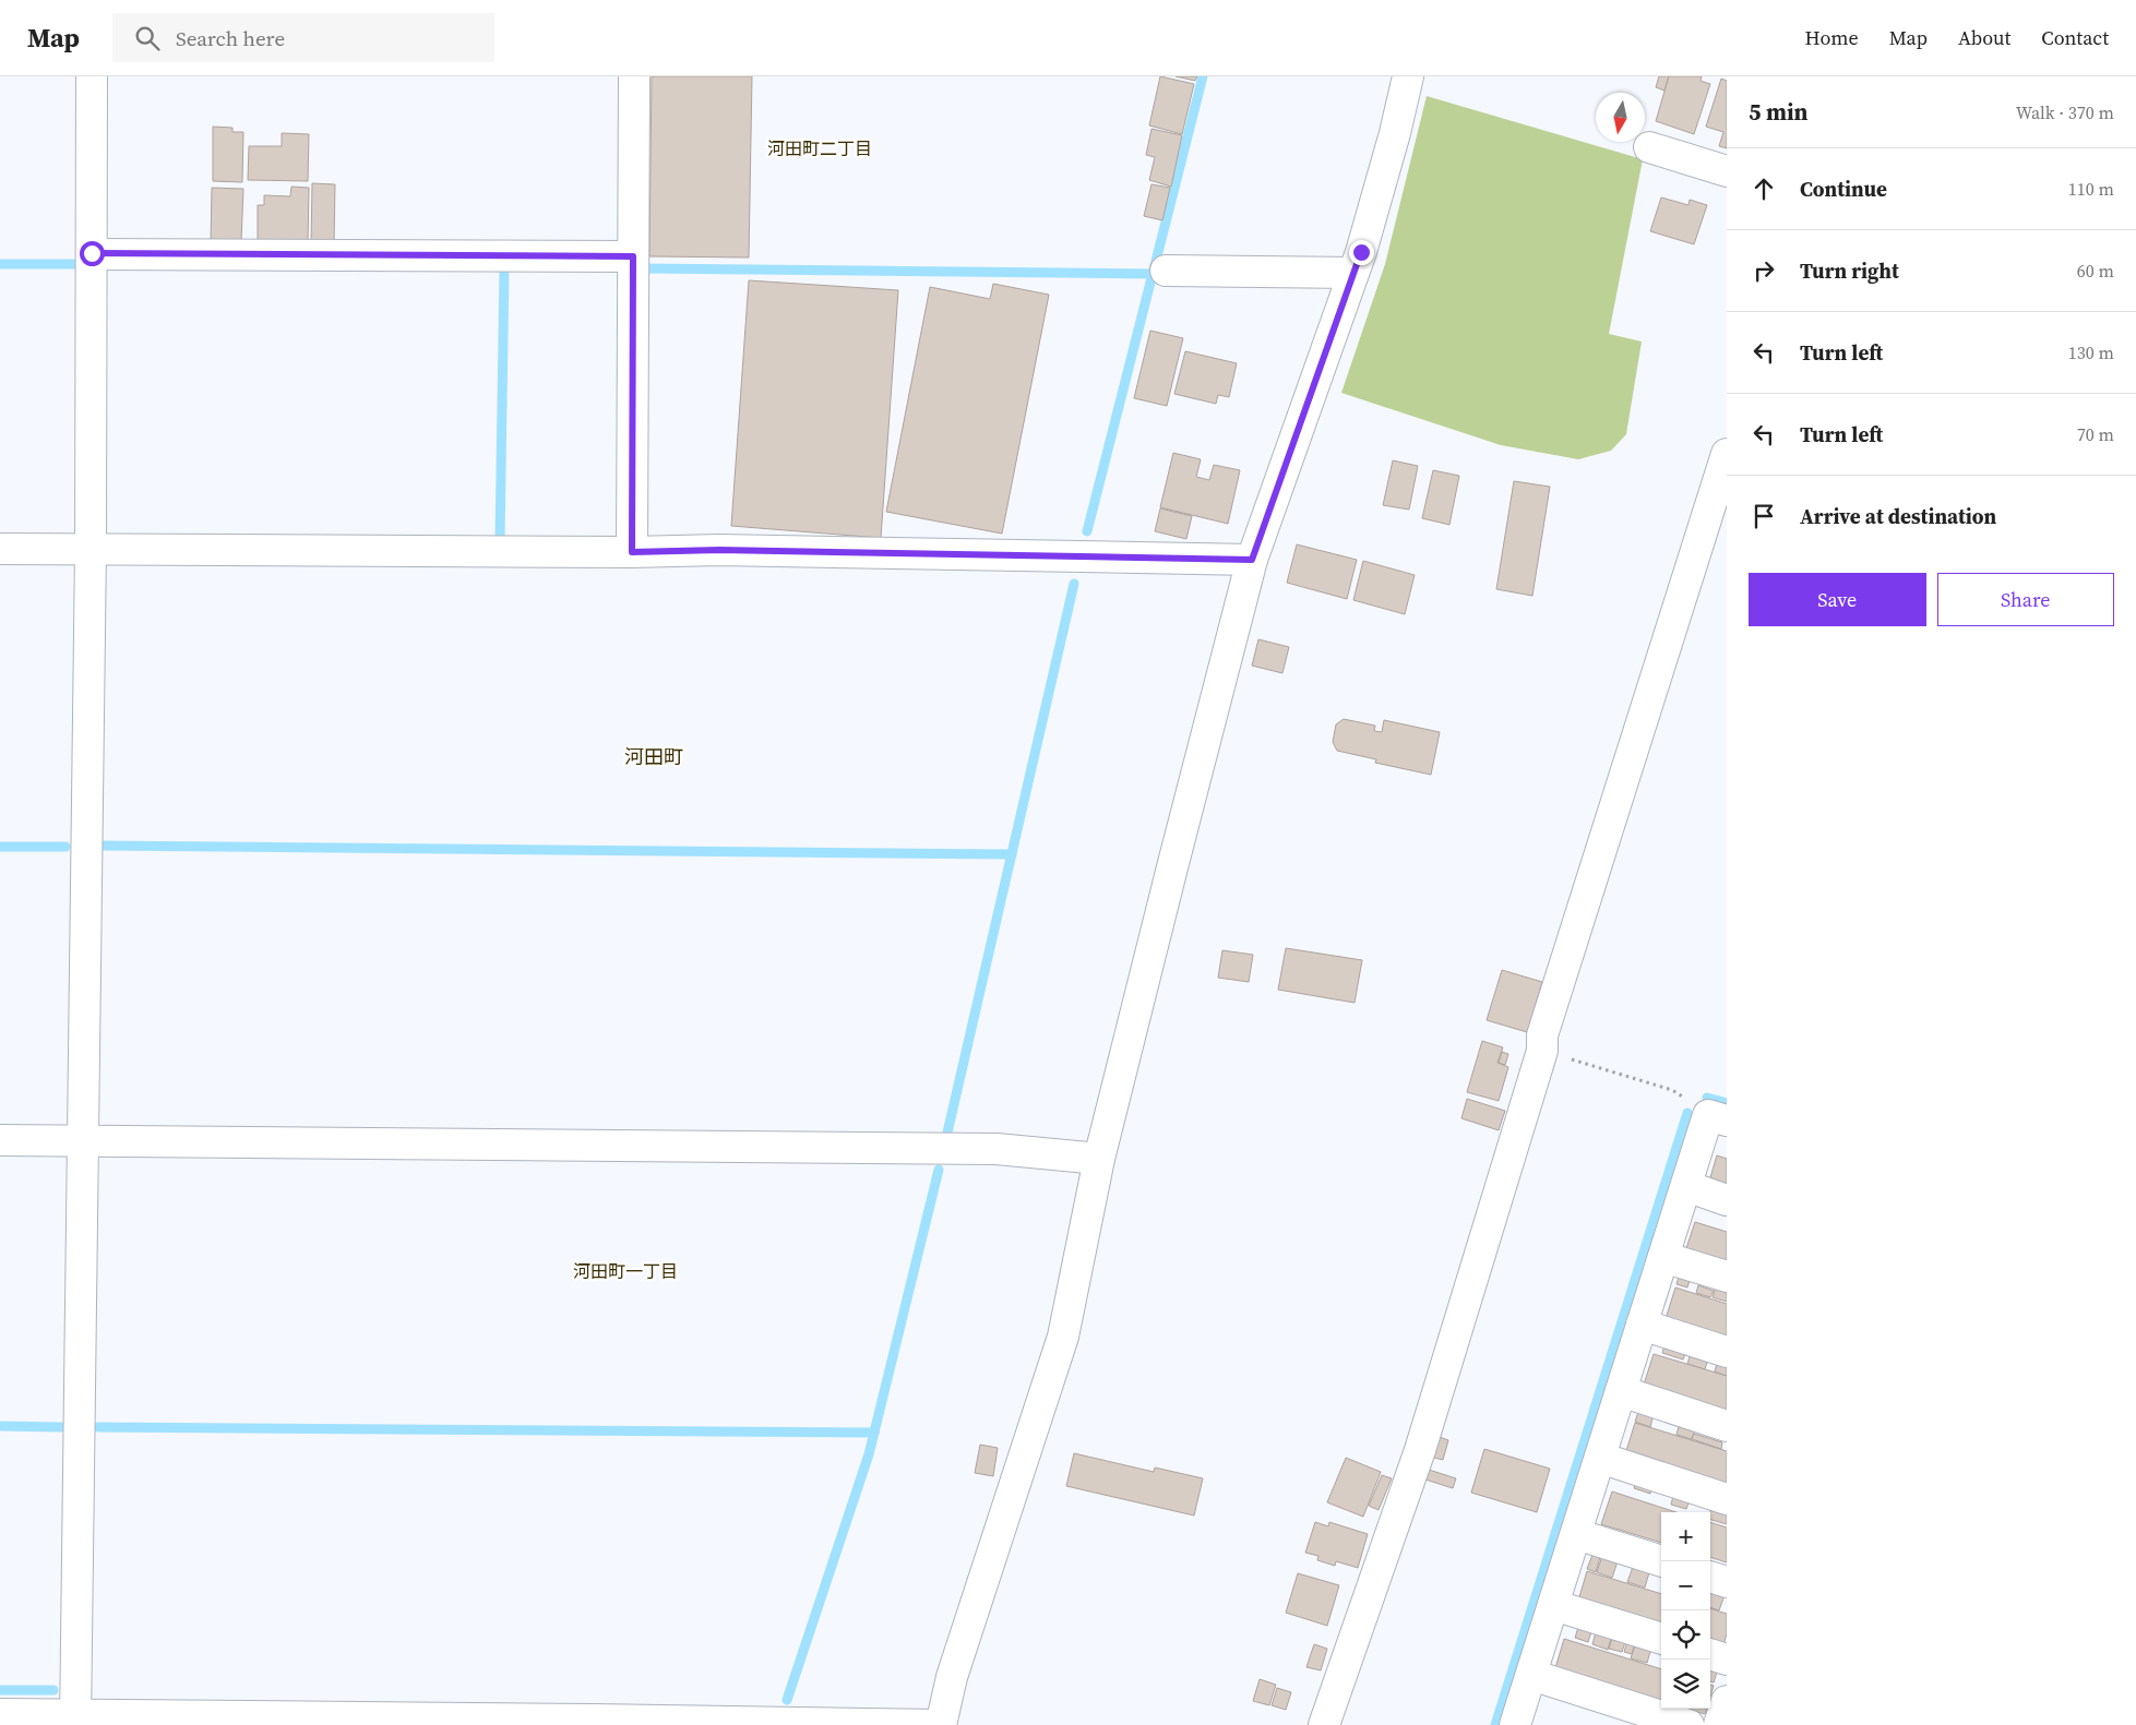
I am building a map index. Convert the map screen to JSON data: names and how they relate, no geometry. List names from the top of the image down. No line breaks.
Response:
{"districts":["河田町二丁目","河田町","河田町一丁目"],"north":"bottom","page":{"header":"Map","search":"Search here","nav":["Home","Map","About","Contact"],"heading":["5 min","Walk · 370 m"],"list":[["Continue","110 m"],["Turn right","60 m"],["Turn left","130 m"],["Turn left","70 m"],"Arrive at destination"],"buttons":["Save","Share"],"map_buttons":["+","−"]}}
